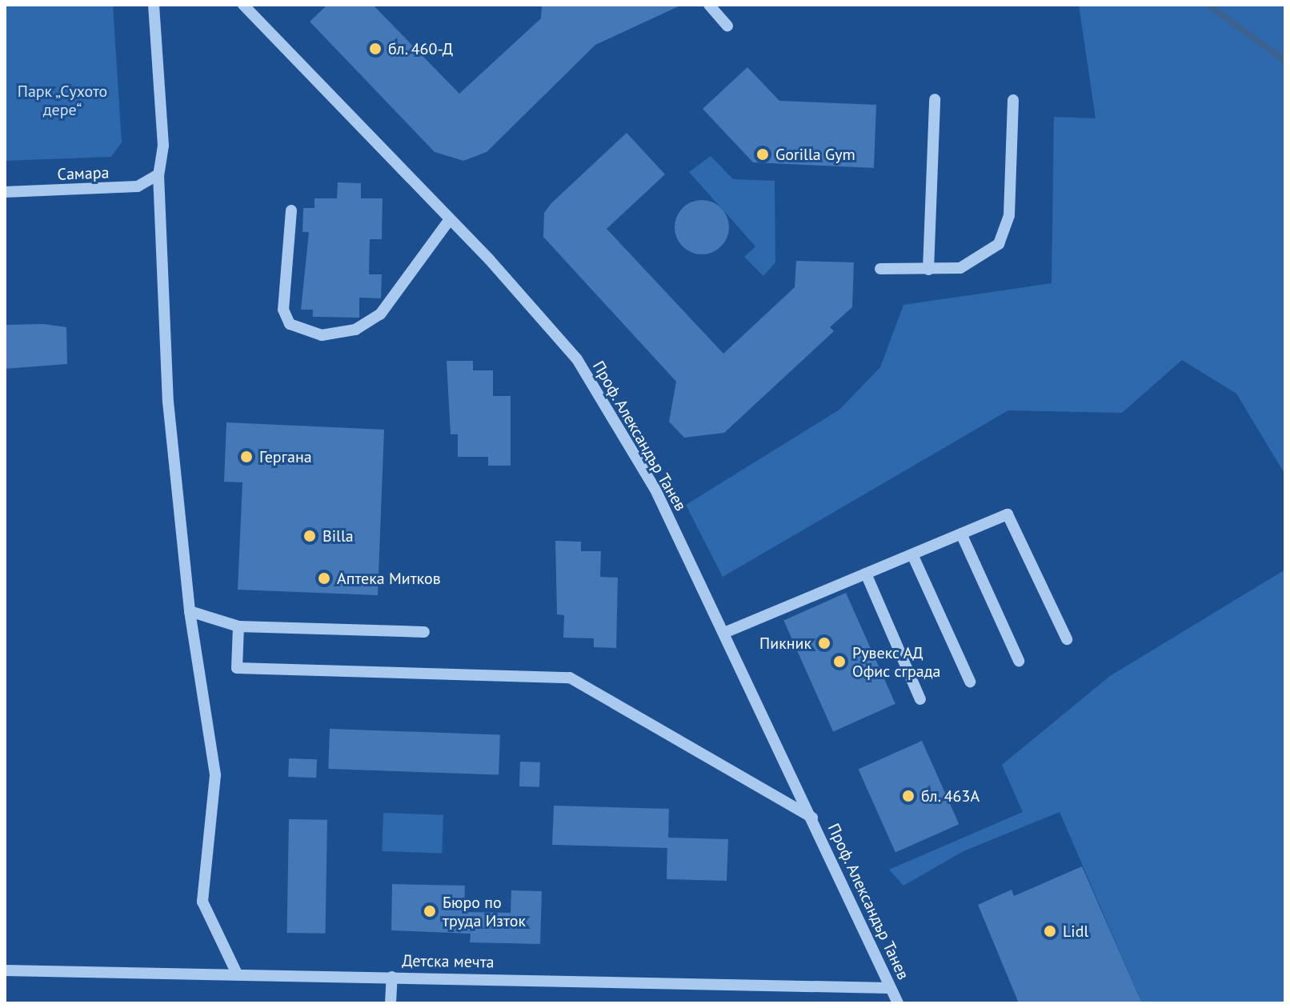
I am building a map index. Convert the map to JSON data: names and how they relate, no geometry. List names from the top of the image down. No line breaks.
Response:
{"streets":{"street":["Самара","Проф. Александър Танев","Детска мечта"]},"crossings":[["Проф. Александър Танев","Детска мечта"]],"parks":["Парк „Сухото дере“"],"places":["бл. 460-Д","Gorilla Gym","Гергана","Billa","Аптека Митков","Пикник","Рувекс АД Офис сграда","бл. 463А","Бюро по труда Изток","Lidl"]}
